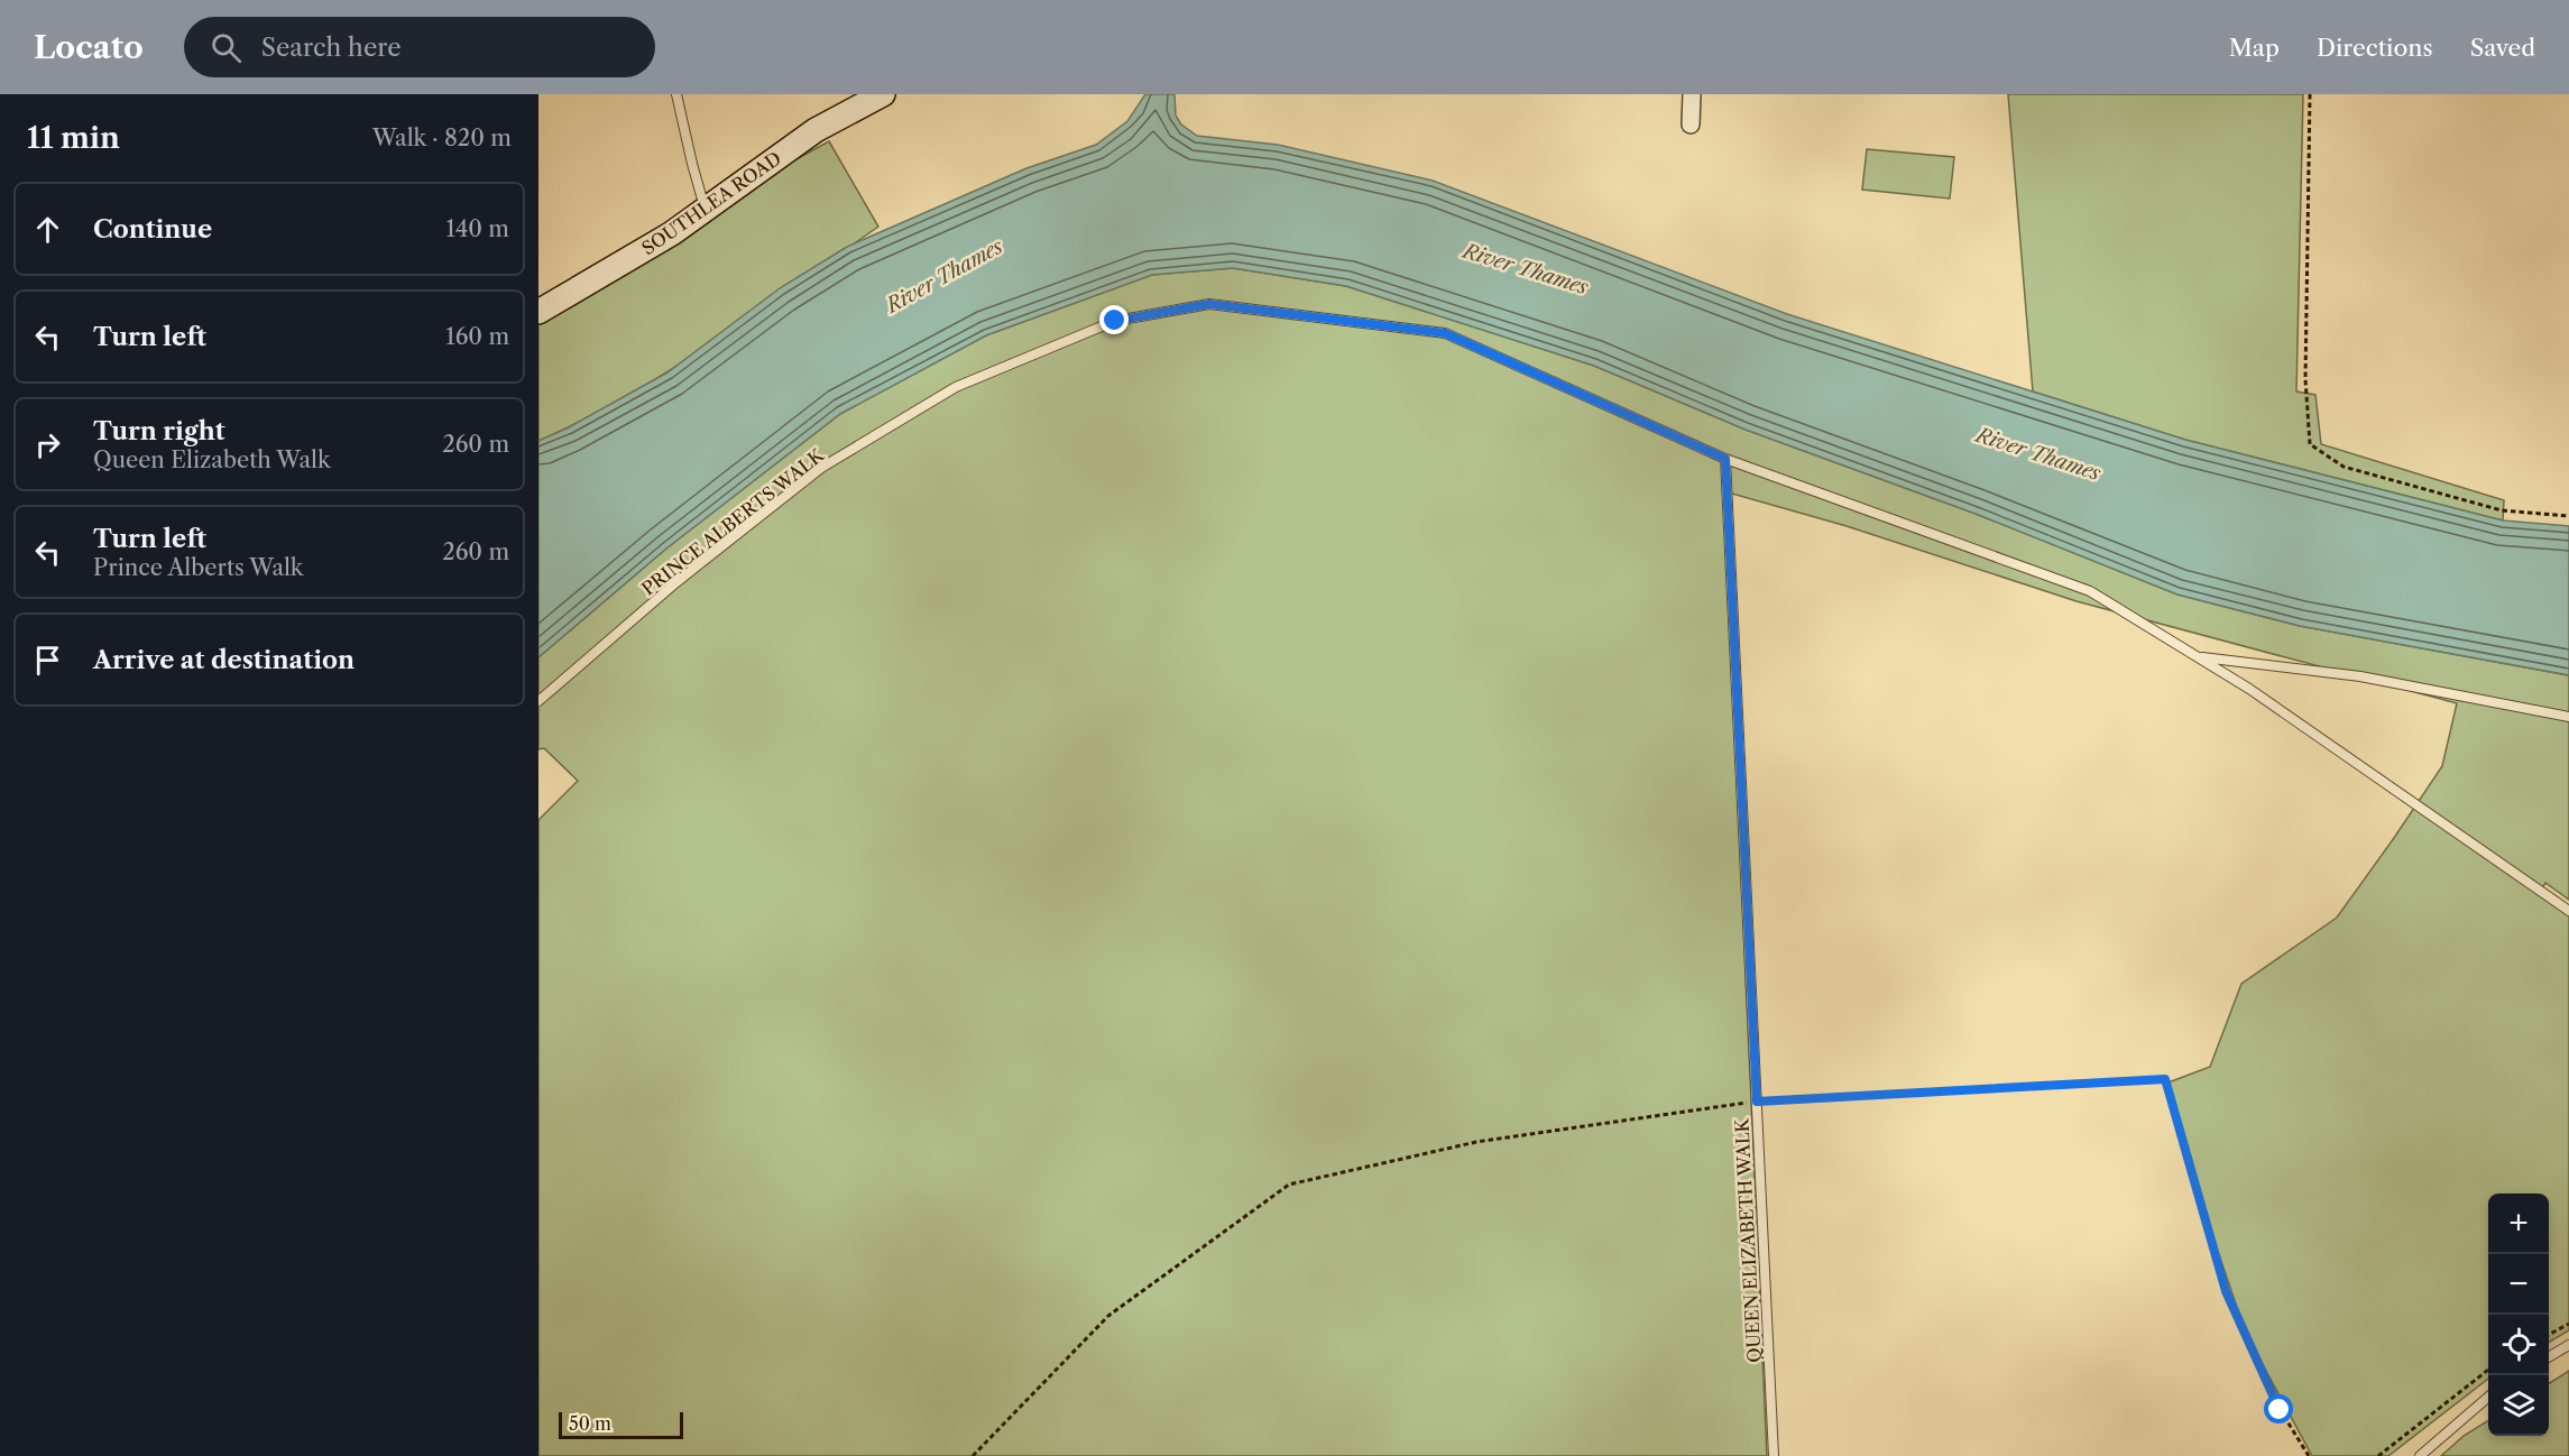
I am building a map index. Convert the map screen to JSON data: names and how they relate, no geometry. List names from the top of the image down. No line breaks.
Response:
{"streets":{"main road":["SOUTHLEA ROAD"],"lane":["PRINCE ALBERTS WALK","QUEEN ELIZABETH WALK"]},"crossings":[["PRINCE ALBERTS WALK","QUEEN ELIZABETH WALK"]],"water":["River Thames"],"scale_bar":"50 m","page":{"header":"Locato","search":"Search here","nav":["Map","Directions","Saved"],"heading":["11 min","Walk · 820 m"],"list":[["Continue","140 m"],["Turn left","160 m"],["Turn right","Queen Elizabeth Walk","260 m"],["Turn left","Prince Alberts Walk","260 m"],"Arrive at destination"],"map_buttons":["+","−"],"scale":"50 m"}}
